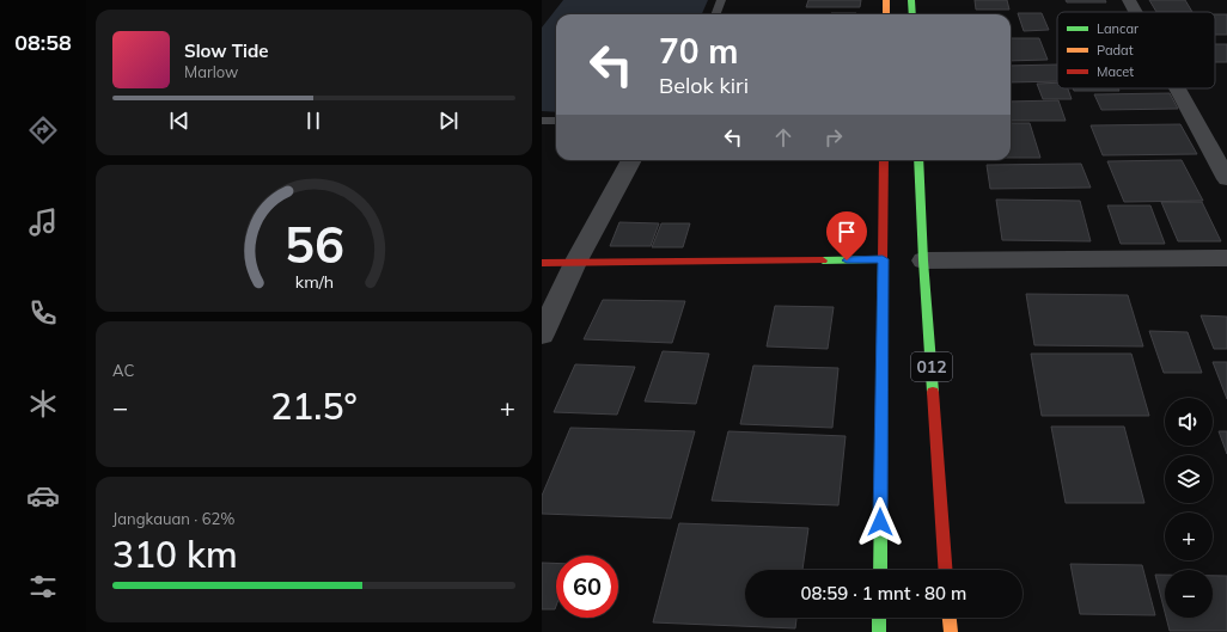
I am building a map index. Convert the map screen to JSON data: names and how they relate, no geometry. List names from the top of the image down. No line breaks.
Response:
{"streets":{"main road":["012"]},"legend":["Lancar","Padat","Macet"],"page":{"tabs":"08:58","turn":["70 m","Belok kiri"],"song":["Slow Tide","Marlow"],"tile":["AC",["Jangkauan · 62%","310 km"]],"heat":["−","21.5°","+"],"map_buttons":["+","−"],"limit":"60","trip":"08:59 · 1 mnt · 80 m","gauge":["56","km/h"]}}
